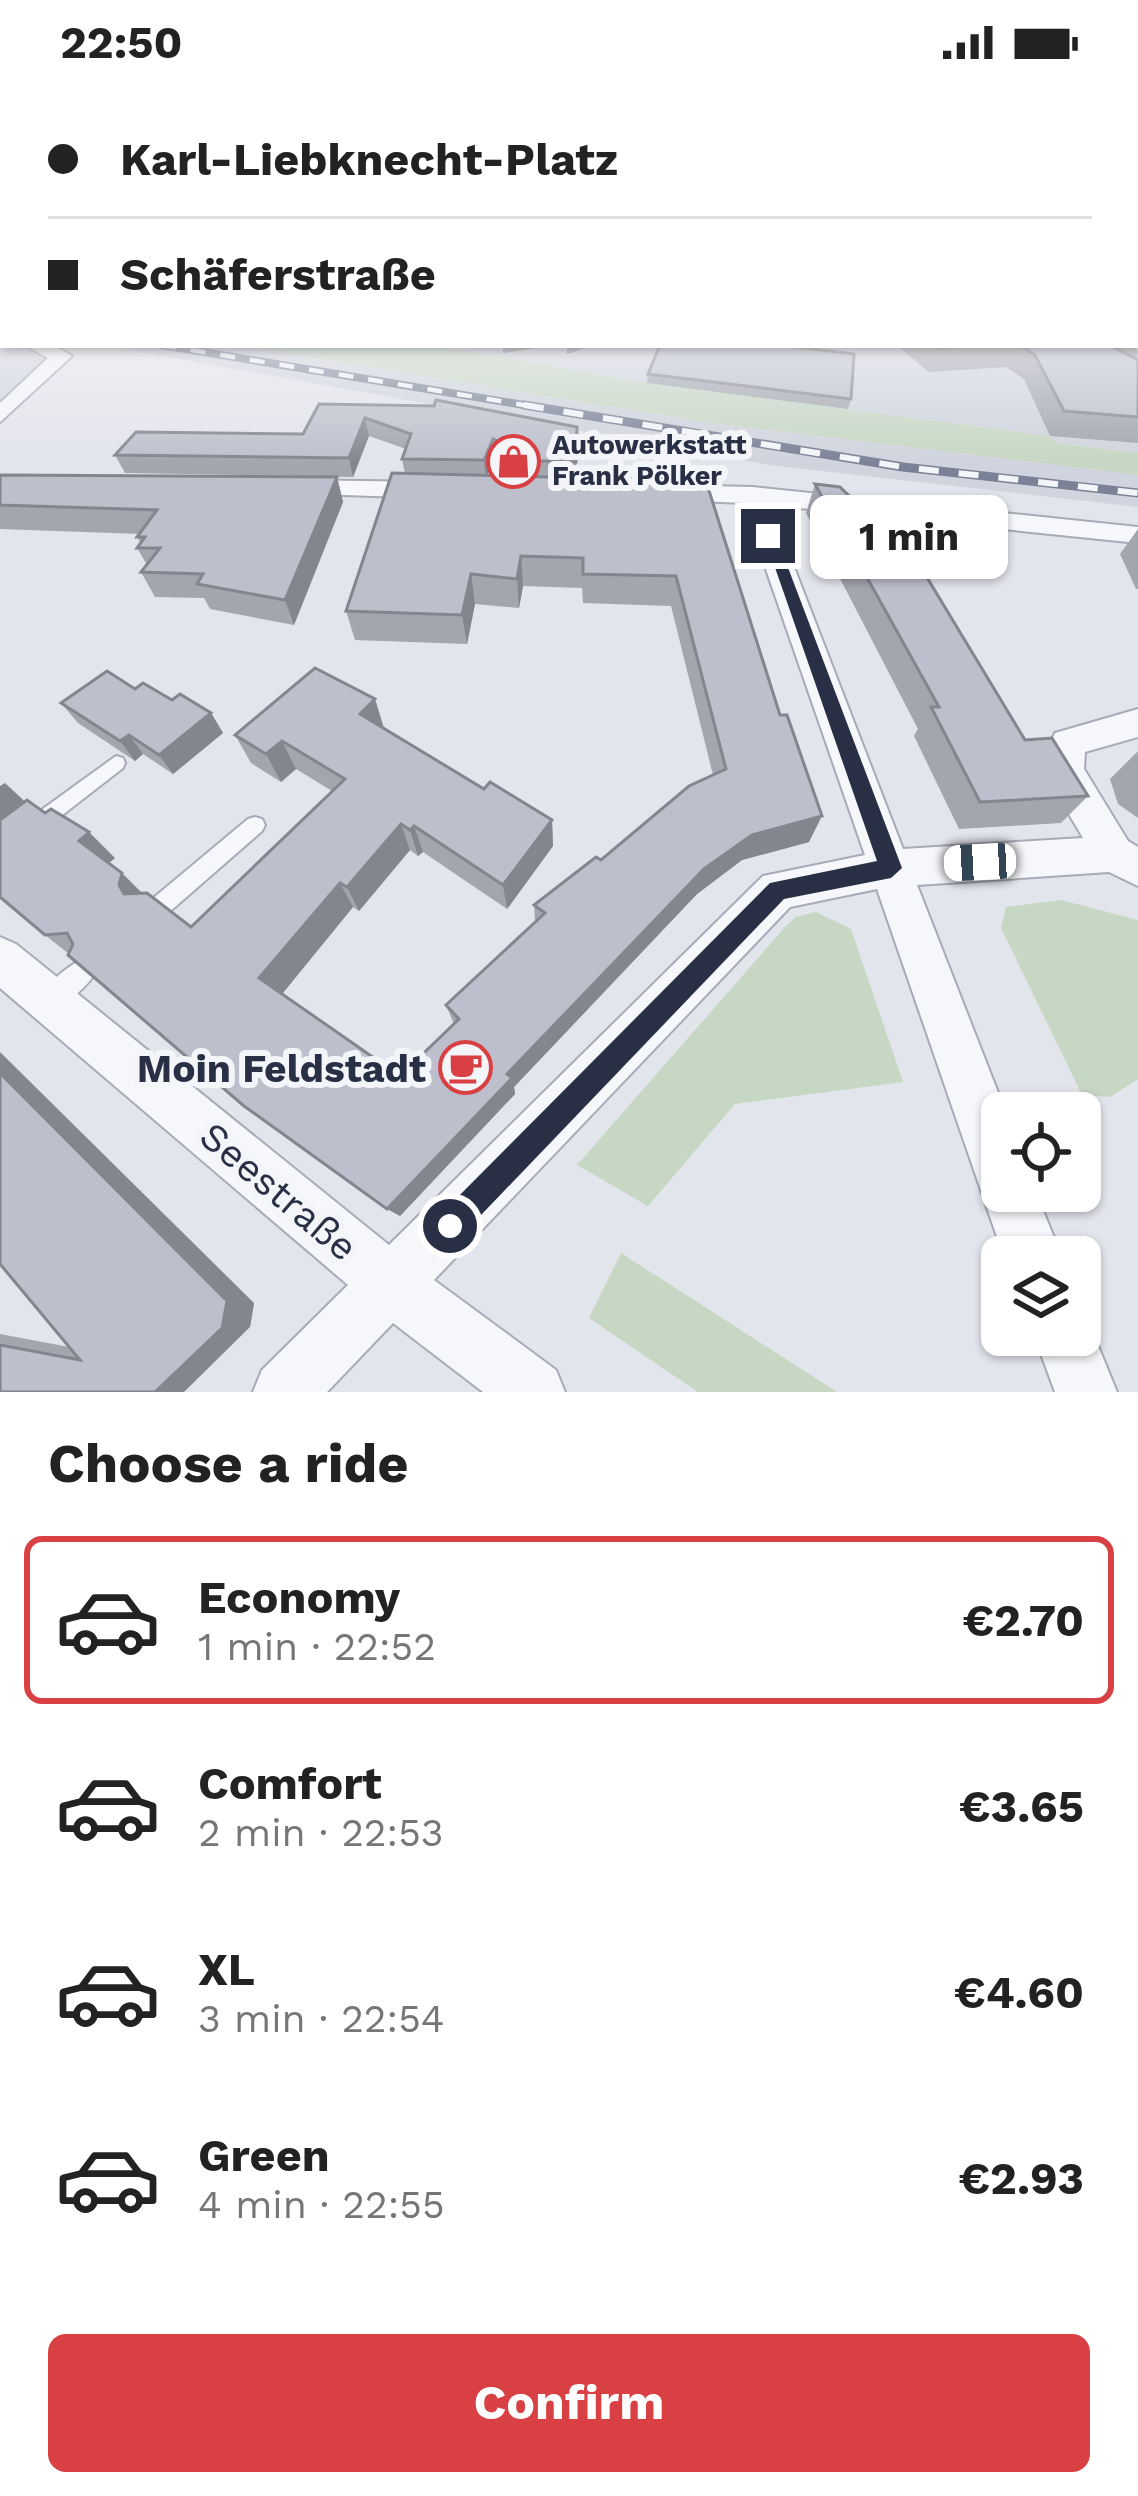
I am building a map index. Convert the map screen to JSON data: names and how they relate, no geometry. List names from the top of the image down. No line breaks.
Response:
{"streets":{"street":["Seestraße"]},"places":{"shop":["Autowerkstatt Frank Pölker"],"cafe":["Moin Feldstadt"]},"page":{"status":"22:50","banner":["Karl-Liebknecht-Platz","Schäferstraße"],"bubble":"1 min","heading":"Choose a ride","list":[{"name":"Economy","note":"1 min · 22:52","value":"€2.70"},{"name":"Comfort","note":"2 min · 22:53","value":"€3.65"},{"name":"XL","note":"3 min · 22:54","value":"€4.60"},{"name":"Green","note":"4 min · 22:55","value":"€2.93"}],"buttons":"Confirm"}}
